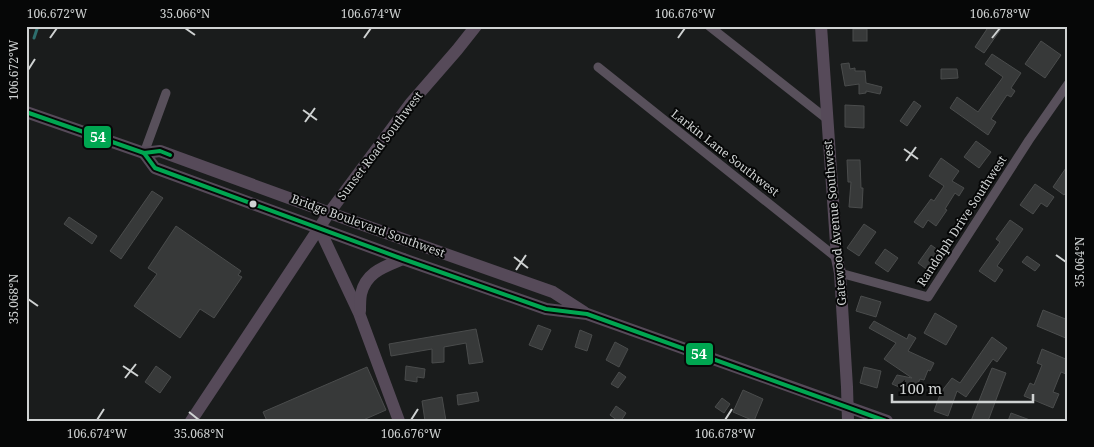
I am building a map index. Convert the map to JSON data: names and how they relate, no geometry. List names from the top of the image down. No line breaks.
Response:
{"streets":{"main road":["Sunset Road Southwest","Gatewood Avenue Southwest","Bridge Boulevard Southwest"],"street":["Larkin Lane Southwest","Randolph Drive Southwest"]},"crossings":[["Sunset Road Southwest","Bridge Boulevard Southwest"],["Larkin Lane Southwest","Gatewood Avenue Southwest"],["Randolph Drive Southwest","Gatewood Avenue Southwest"],["Gatewood Avenue Southwest","Bridge Boulevard Southwest"]],"lines":["transit line 54"],"scale_bar":"100 m","coordinates":["106.672°W","35.066°N","106.674°W","106.676°W","106.678°W","35.064°N","35.068°N"]}
